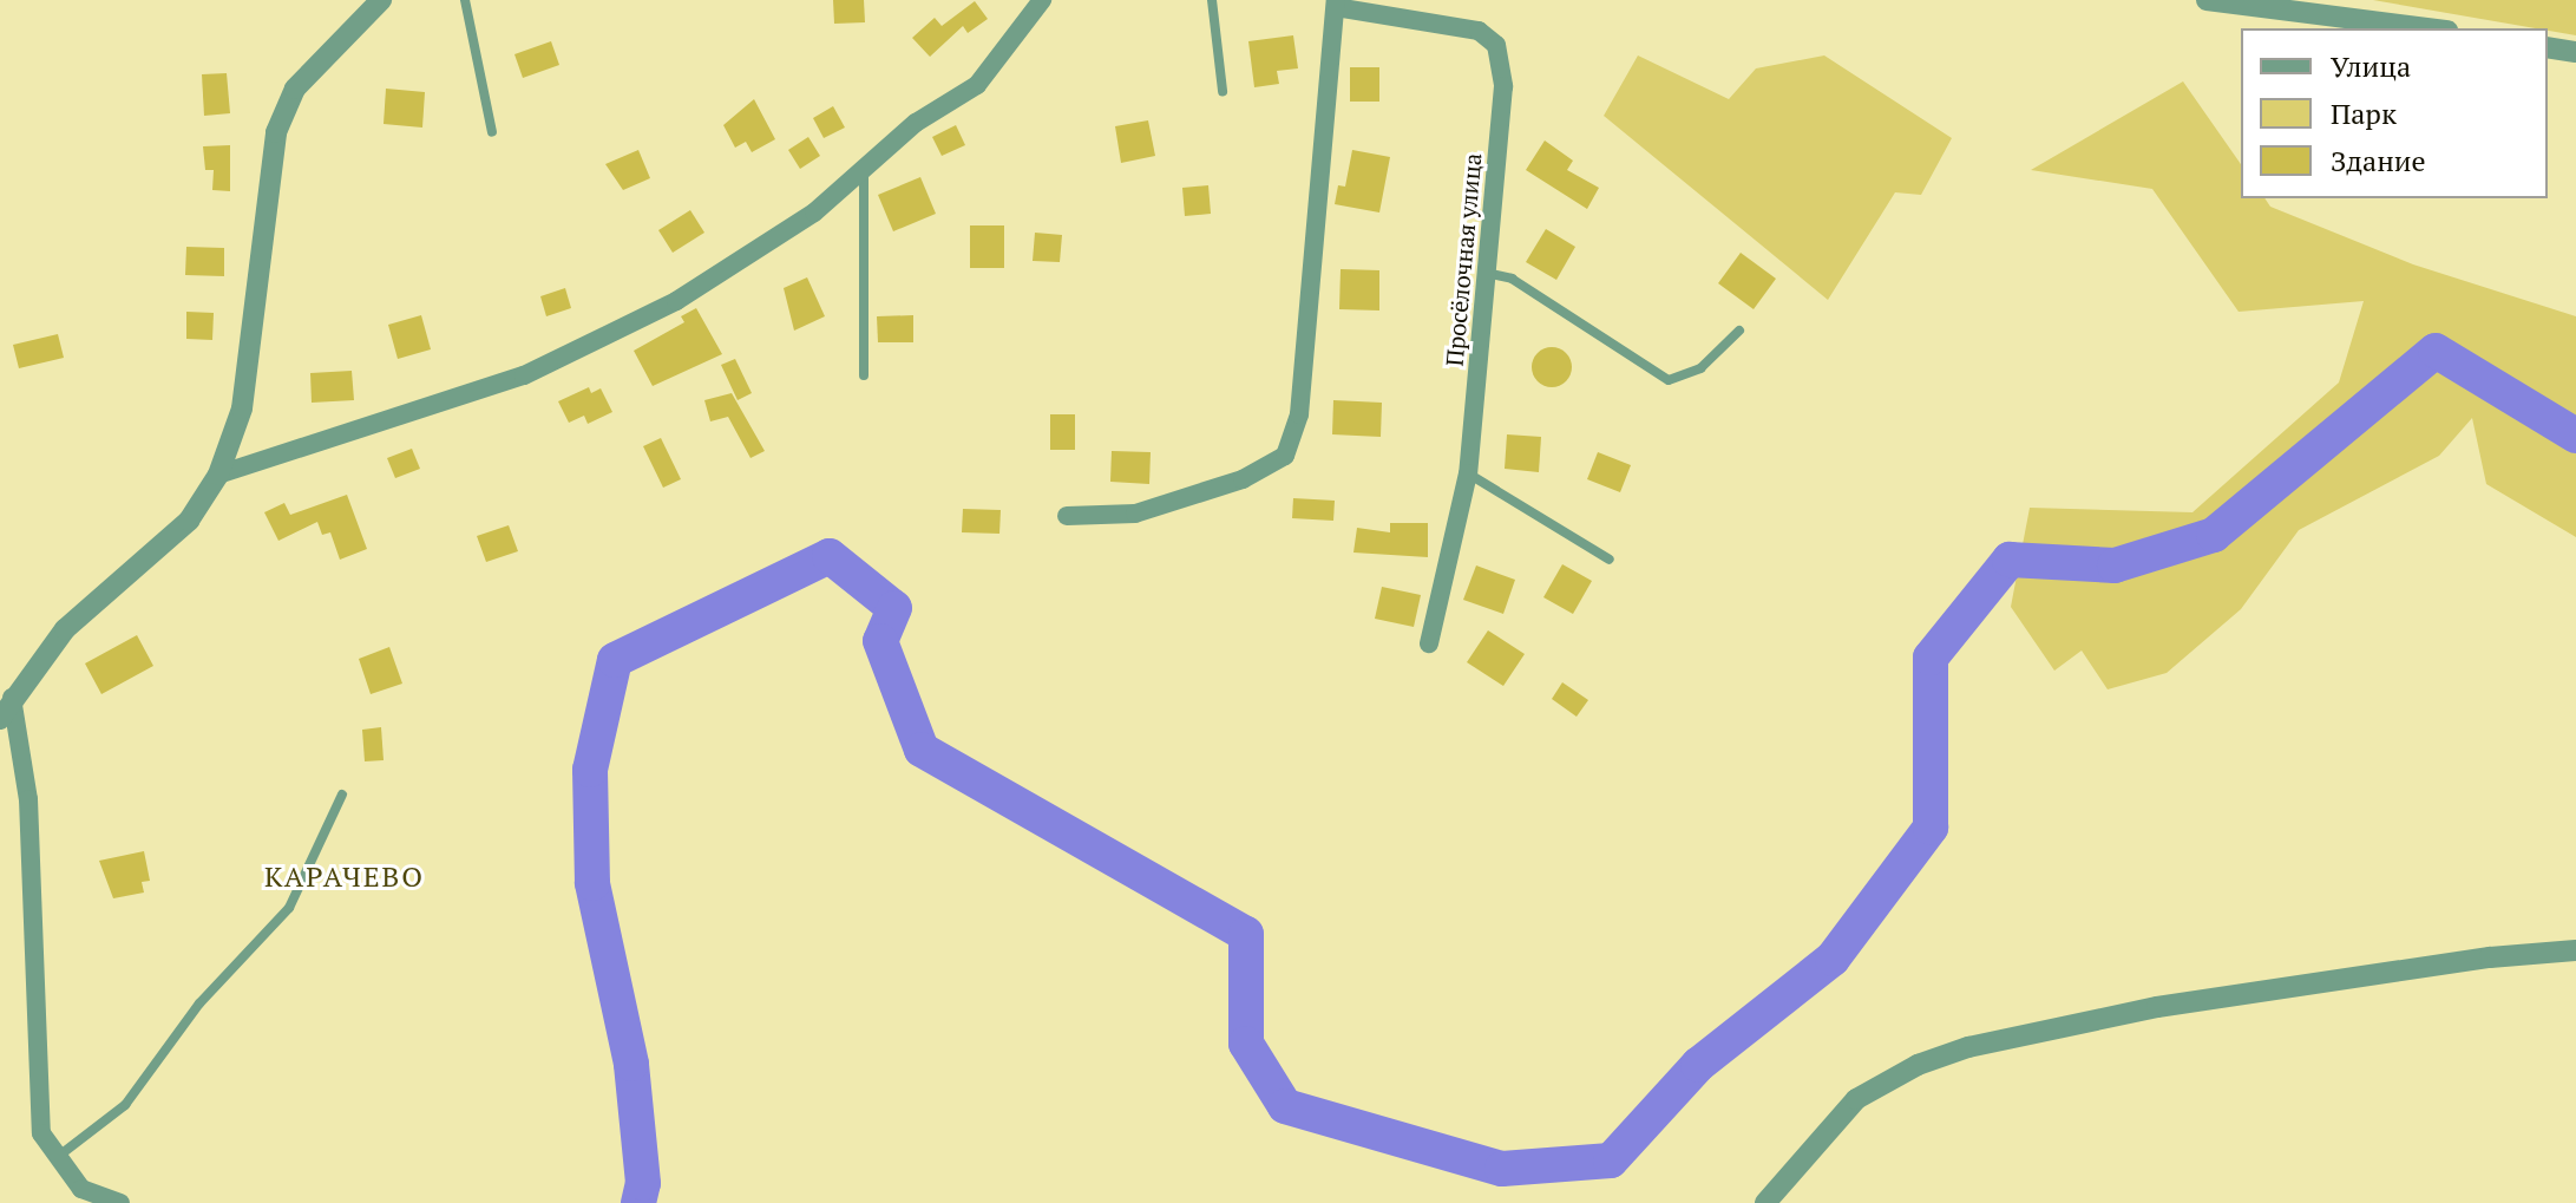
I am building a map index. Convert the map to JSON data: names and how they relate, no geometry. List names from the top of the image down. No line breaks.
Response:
{"streets":{"street":["Просёлочная улица"]},"districts":["КАРАЧЕВО"],"legend":["Улица","Парк","Здание"]}
